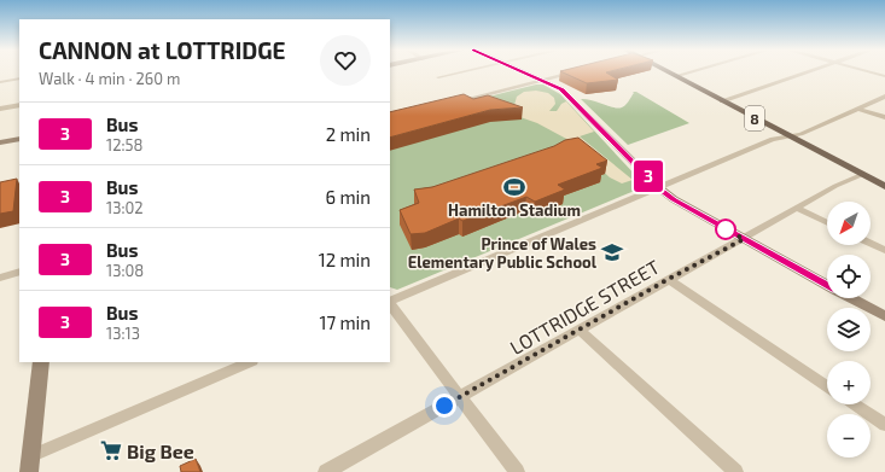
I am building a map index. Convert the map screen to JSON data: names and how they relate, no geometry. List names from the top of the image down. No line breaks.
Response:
{"streets":{"main road":["8"],"street":["LOTTRIDGE STREET"]},"crossings":[["8","LOTTRIDGE STREET"]],"places":{"sports":["Hamilton Stadium"],"school or university":["Prince of Wales Elementary Public School"],"supermarket":["Big Bee"]},"lines":["bus line 3"],"north":"bottom left","page":{"on_map":"3","heading":["CANNON at LOTTRIDGE","Walk · 4 min · 260 m"],"list":[{"mark":"3","name":"Bus","note":"12:58","value":"2 min"},{"mark":"3","name":"Bus","note":"13:02","value":"6 min"},{"mark":"3","name":"Bus","note":"13:08","value":"12 min"},{"mark":"3","name":"Bus","note":"13:13","value":"17 min"}],"map_buttons":["+","−"]}}
